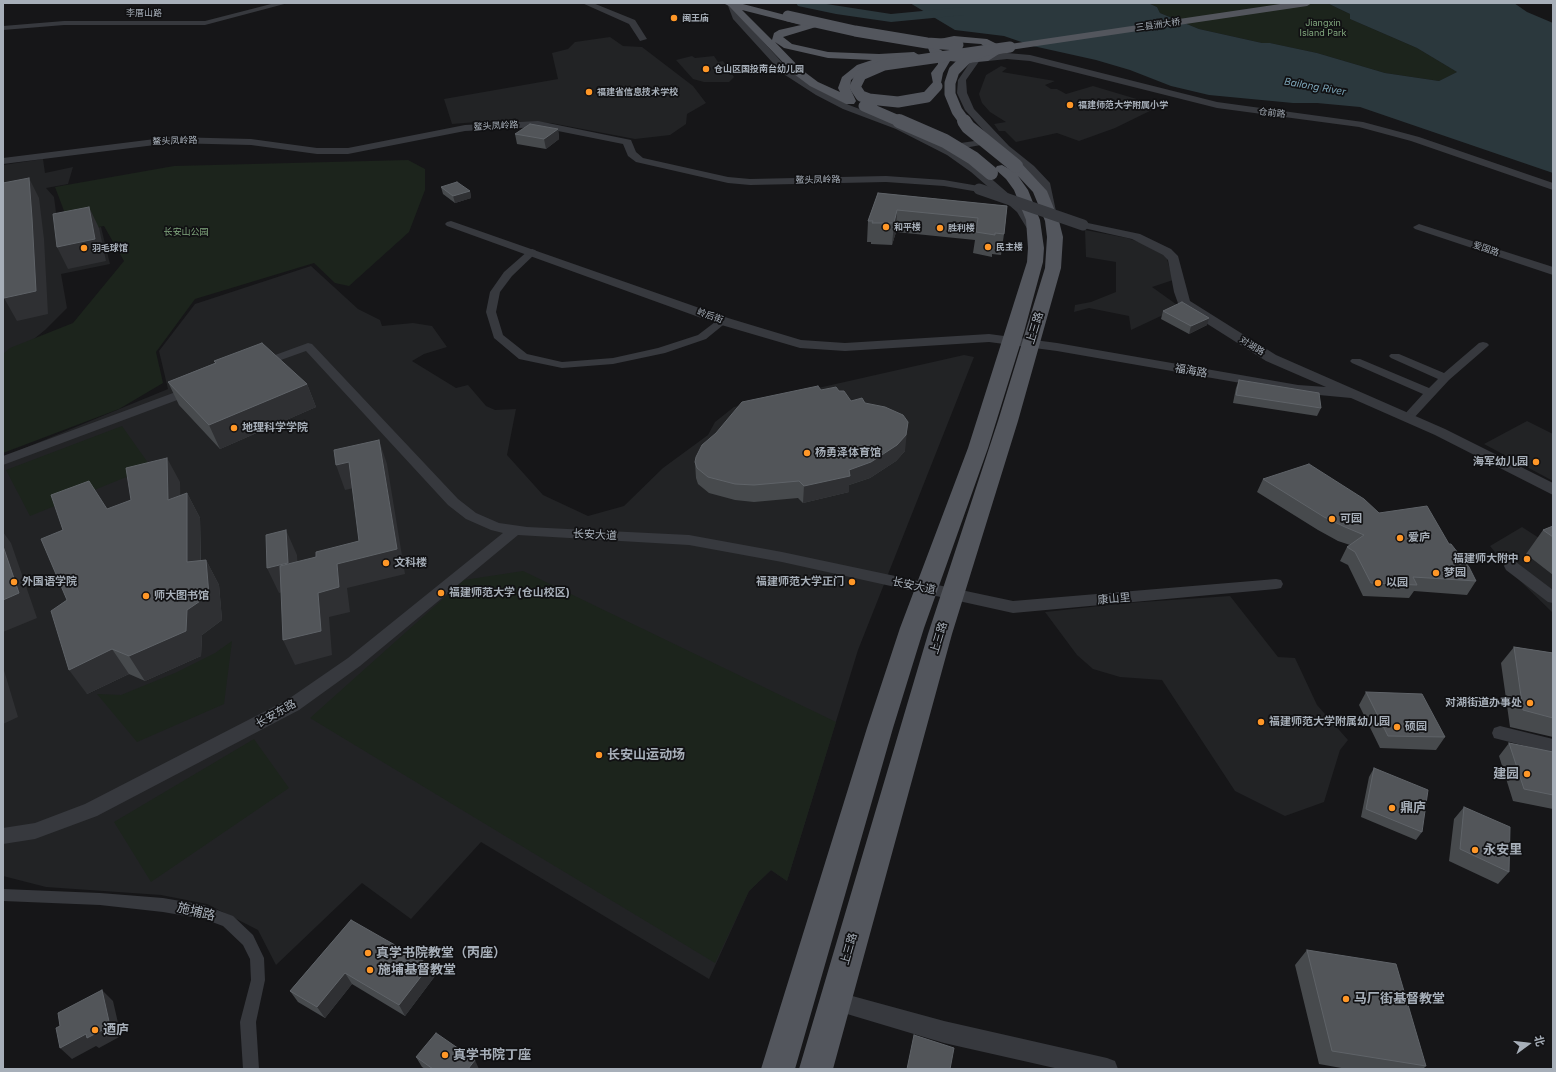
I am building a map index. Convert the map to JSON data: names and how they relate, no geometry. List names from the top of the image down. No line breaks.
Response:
{"streets":{"main road":["三县洲大桥","上三路"],"street":["李厝山路","仓前路","鳌头凤岭路","爱国路","岭后街","对湖路","福海路","长安大道","康山里","长安东路","施埔路"]},"crossings":[["三县洲大桥","仓前路"],["鳌头凤岭路","对湖路"],["岭后街","上三路"],["岭后街","福海路"],["上三路","福海路"],["上三路","长安大道"],["上三路","康山里"],["对湖路","福海路"],["长安大道","康山里"],["长安大道","长安东路"]],"water":["Bailong River"],"parks":["Jiangxin Island Park","长安山公园"],"places":["闽王庙","仓山区国投南台幼儿园","福建省信息技术学校","福建师范大学附属小学","和平楼","胜利楼","民主楼","羽毛球馆","地理科学学院","杨勇泽体育馆","海军幼儿园","可园","爱庐","福建师大附中","文科楼","梦园","外国语学院","福建师范大学正门","以园","福建师范大学 (仓山校区)","师大图书馆","对湖街道办事处","福建师范大学附属幼儿园","硕园","长安山运动场","建园","鼎庐","永安里","真学书院教堂（丙座）","施埔基督教堂","马厂街基督教堂","迺庐","真学书院丁座"],"north":"right"}
